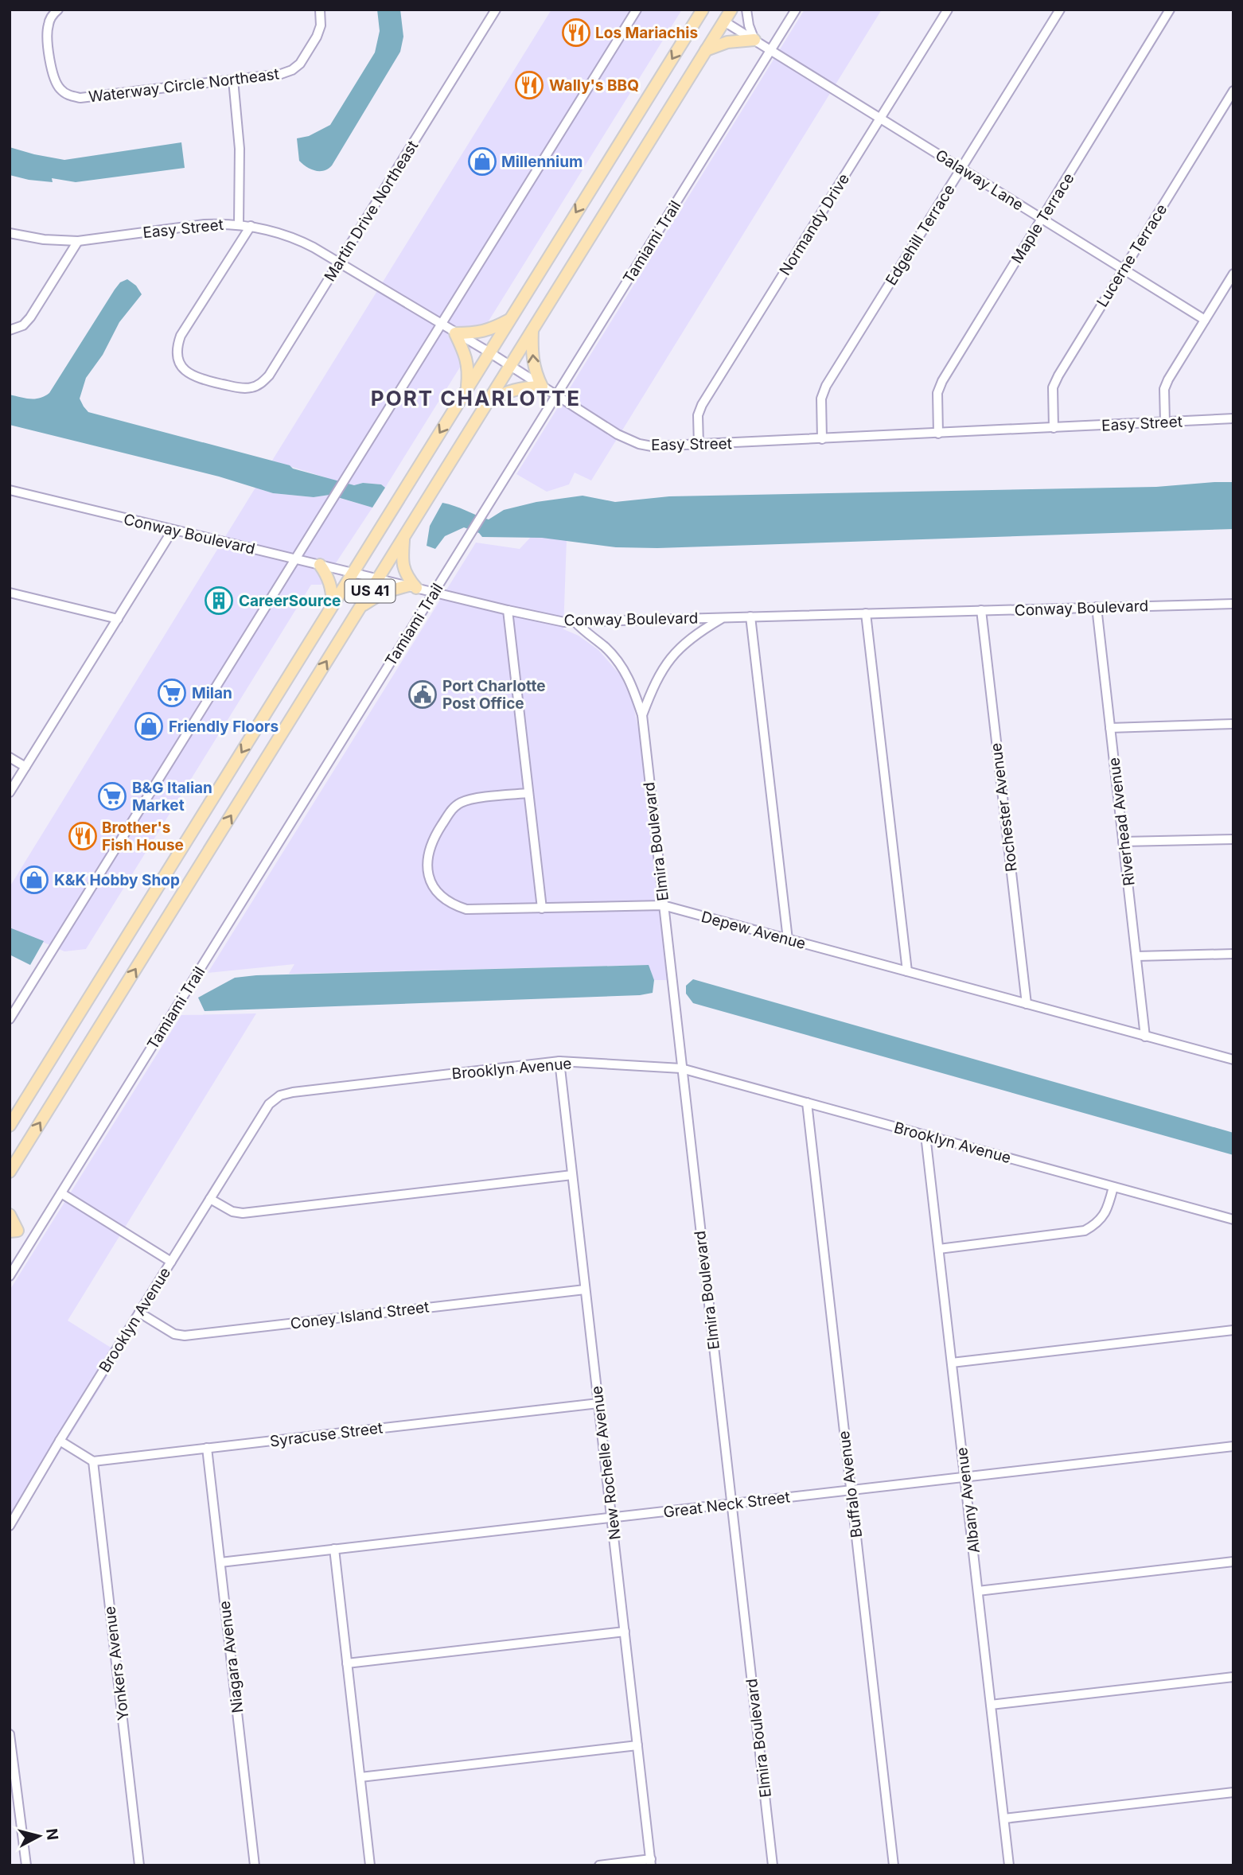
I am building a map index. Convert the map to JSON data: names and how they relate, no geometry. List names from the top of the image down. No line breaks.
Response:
{"streets":{"main road":["US 41"],"street":["Waterway Circle Northeast","Galaway Lane","Martin Drive Northeast","Maple Terrace","Normandy Drive","Easy Street","Edgehill Terrace","Tamiami Trail","Lucerne Terrace","Conway Boulevard","Rochester Avenue","Riverhead Avenue","Elmira Boulevard","Depew Avenue","Brooklyn Avenue","Coney Island Street","Syracuse Street","New Rochelle Avenue","Buffalo Avenue","Albany Avenue","Great Neck Street","Niagara Avenue","Yonkers Avenue"]},"crossings":[["Galaway Lane","Maple Terrace"],["Galaway Lane","Normandy Drive"],["Galaway Lane","Edgehill Terrace"],["Galaway Lane","Tamiami Trail"],["Galaway Lane","Lucerne Terrace"],["Galaway Lane","US 41"],["Martin Drive Northeast","Easy Street"],["Maple Terrace","Easy Street"],["Normandy Drive","Easy Street"],["Easy Street","Edgehill Terrace"],["Easy Street","Tamiami Trail"],["Easy Street","Lucerne Terrace"],["Easy Street","US 41"],["Tamiami Trail","Conway Boulevard"],["Conway Boulevard","US 41"],["Conway Boulevard","Rochester Avenue"],["Conway Boulevard","Riverhead Avenue"],["Conway Boulevard","Elmira Boulevard"],["Rochester Avenue","Depew Avenue"],["Riverhead Avenue","Depew Avenue"],["Elmira Boulevard","Depew Avenue"],["Elmira Boulevard","Brooklyn Avenue"],["Elmira Boulevard","Great Neck Street"],["Brooklyn Avenue","Coney Island Street"],["Brooklyn Avenue","New Rochelle Avenue"],["Brooklyn Avenue","Buffalo Avenue"],["Brooklyn Avenue","Albany Avenue"],["Coney Island Street","New Rochelle Avenue"],["Syracuse Street","New Rochelle Avenue"],["Syracuse Street","Niagara Avenue"],["Syracuse Street","Yonkers Avenue"],["New Rochelle Avenue","Great Neck Street"],["Buffalo Avenue","Great Neck Street"],["Albany Avenue","Great Neck Street"],["Great Neck Street","Niagara Avenue"]],"districts":["PORT CHARLOTTE"],"places":{"restaurant":["Los Mariachis","Wally's BBQ","Brother's Fish House"],"shop":["Millennium","Friendly Floors","K&K Hobby Shop"],"building":["CareerSource"],"supermarket":["Milan","B&G Italian Market"],"public building":["Port Charlotte Post Office"]},"north":"right"}
